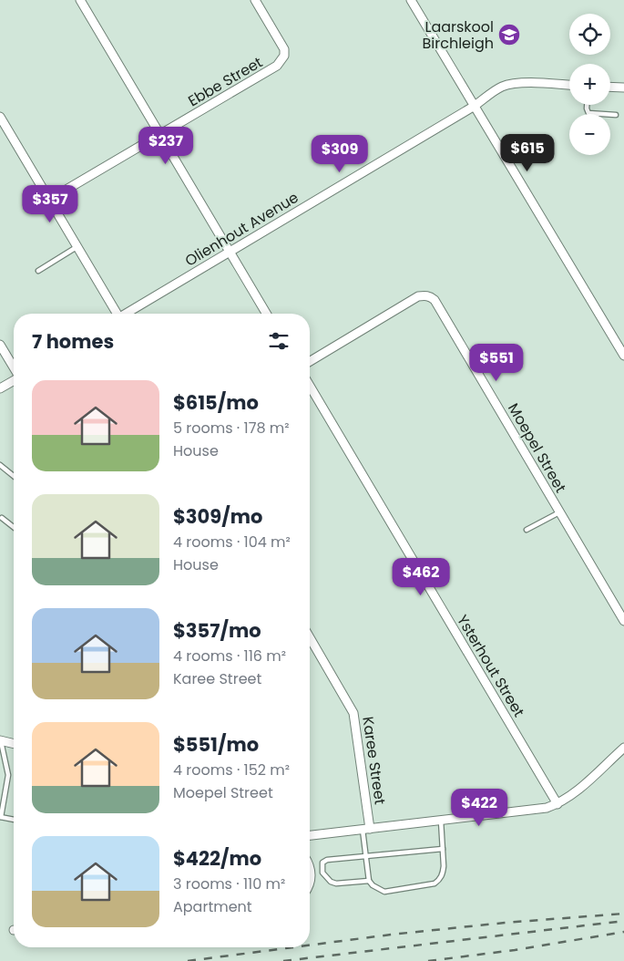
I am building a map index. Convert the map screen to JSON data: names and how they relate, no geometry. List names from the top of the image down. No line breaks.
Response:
{"streets":{"street":["Ebbe Street","Olienhout Avenue","Moepel Street","Ysterhout Street","Karee Street"]},"places":{"school or university":["Laarskool Birchleigh"]},"page":{"map_buttons":["+","−"],"price":["$237","$615","$309","$357","$551","$462","$422"],"heading":"7 homes","list":[{"name":"$615/mo","note":"5 rooms · 178 m² · House"},{"name":"$309/mo","note":"4 rooms · 104 m² · House"},{"name":"$357/mo","note":"4 rooms · 116 m² · Karee Street"},{"name":"$551/mo","note":"4 rooms · 152 m² · Moepel Street"},{"name":"$422/mo","note":"3 rooms · 110 m² · Apartment"}]}}
